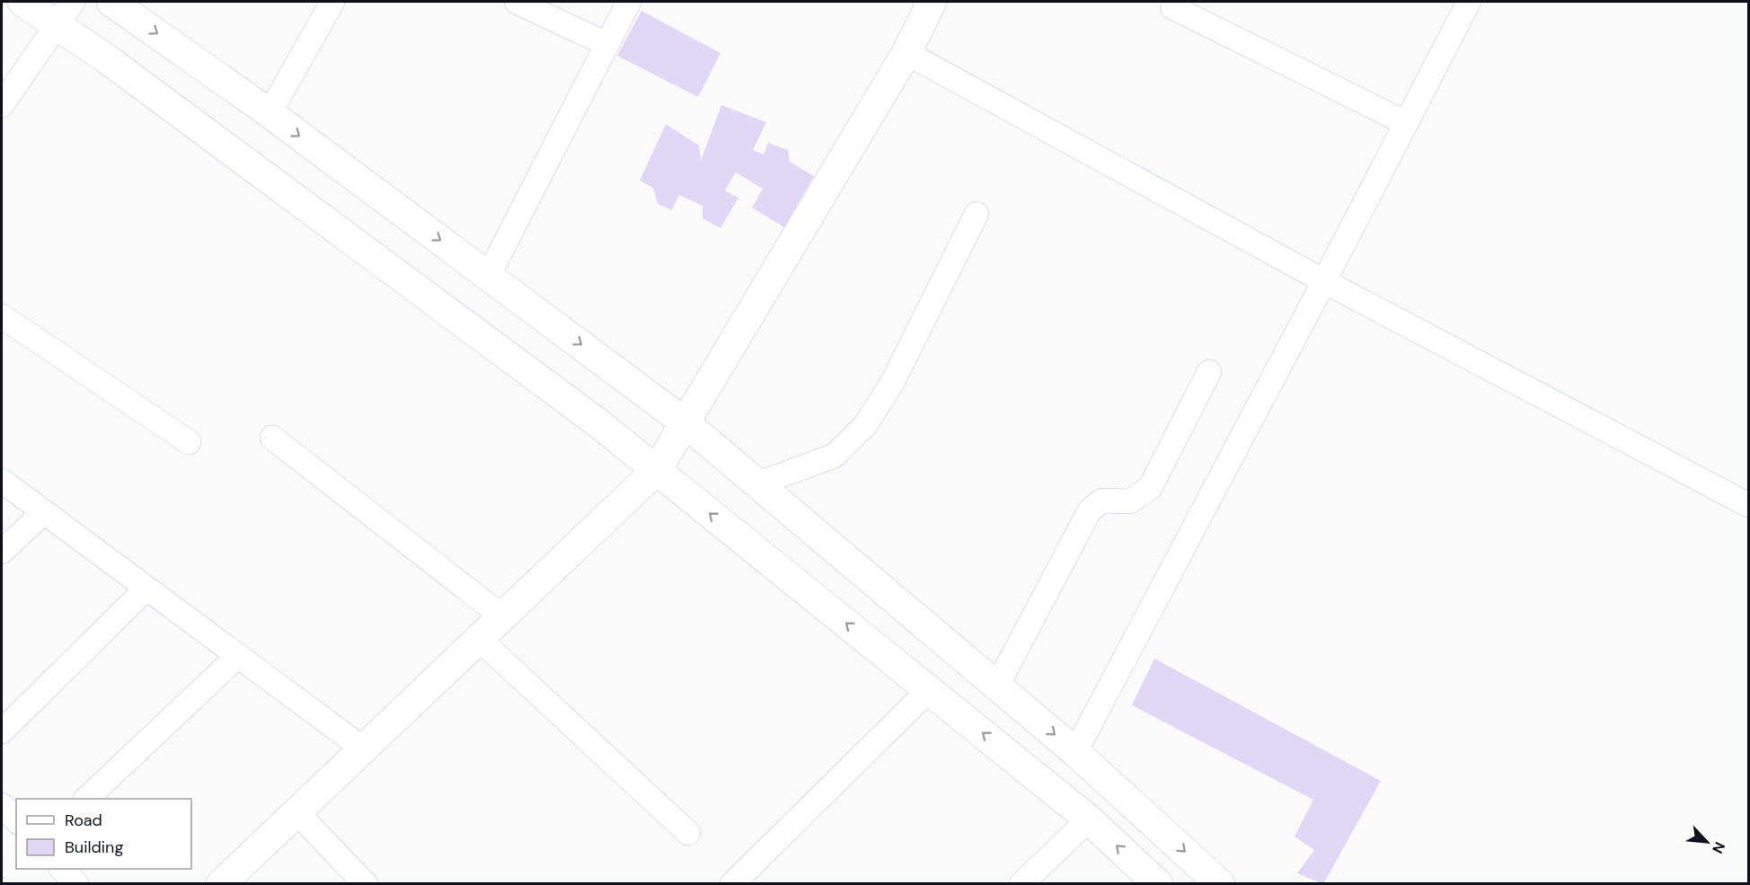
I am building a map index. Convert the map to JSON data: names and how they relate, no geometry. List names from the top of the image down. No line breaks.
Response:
{"legend":["Road","Building"],"north":"bottom right"}
